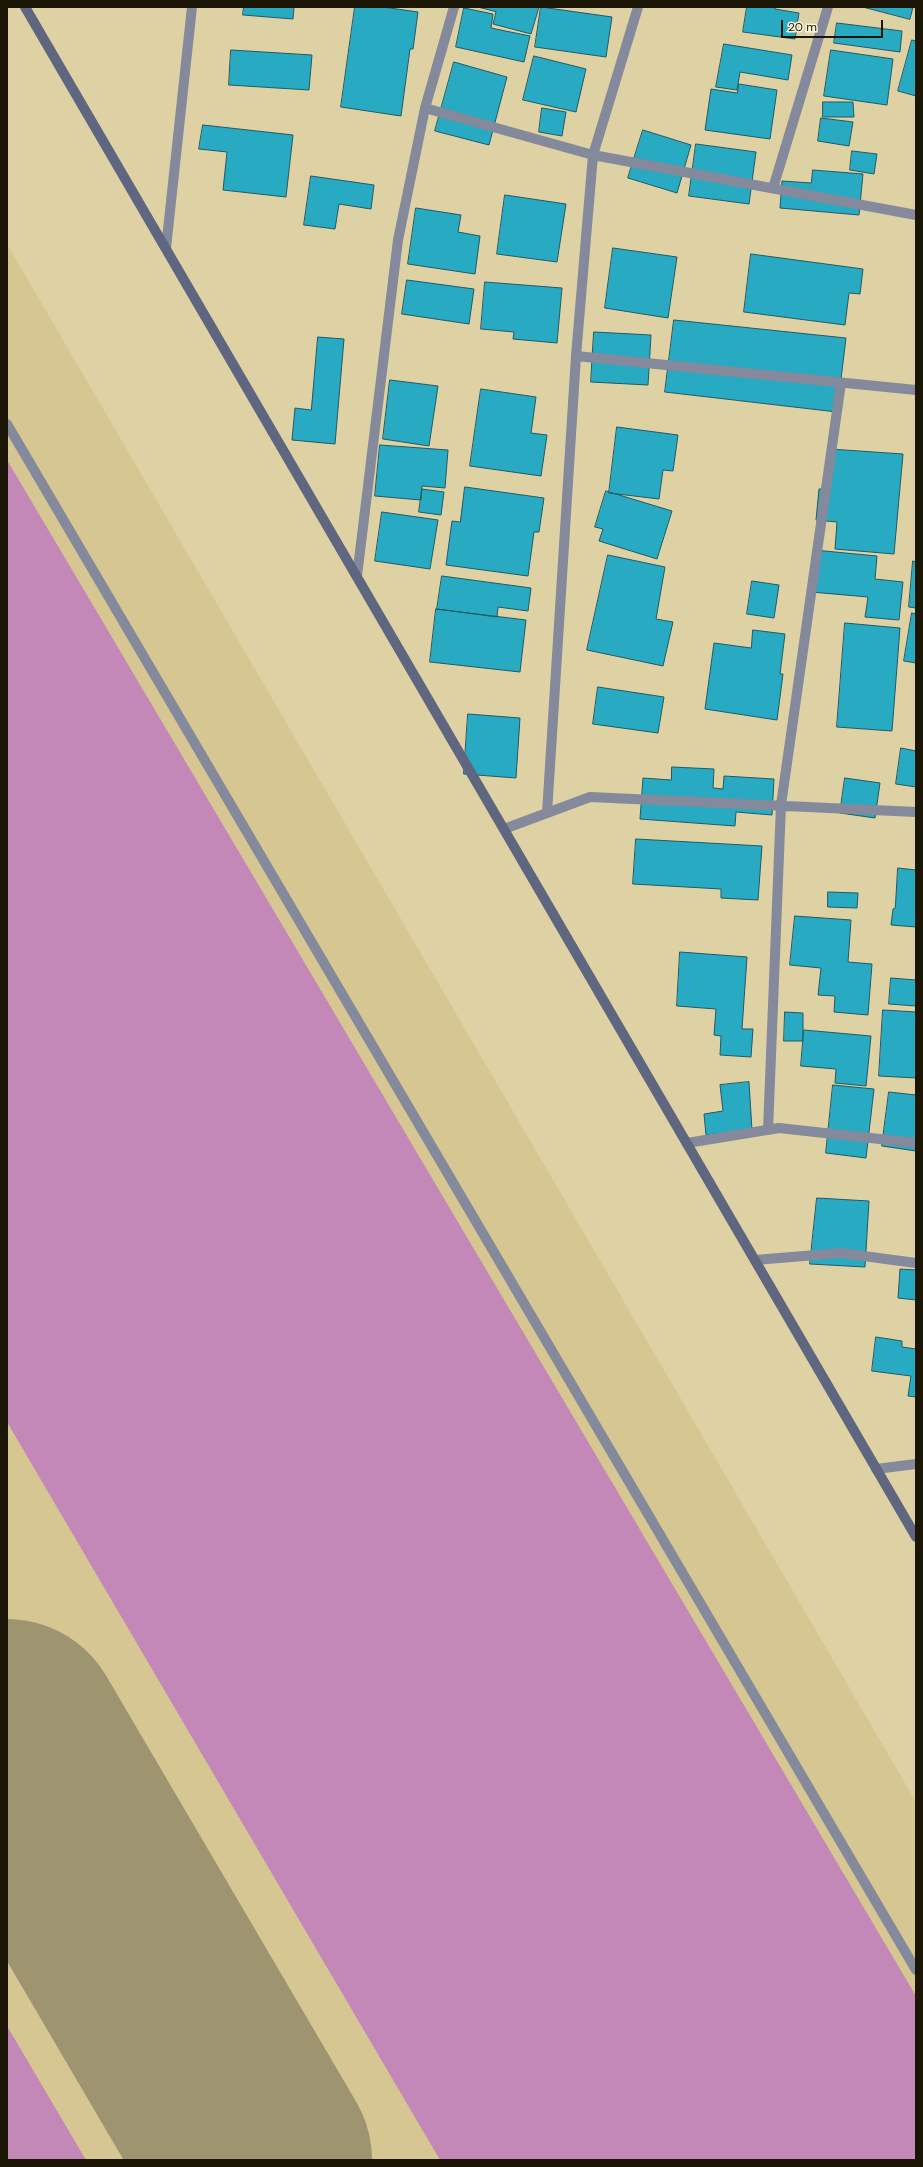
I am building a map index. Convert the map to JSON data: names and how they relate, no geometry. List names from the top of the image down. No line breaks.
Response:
{"scale_bar":"20 m"}
